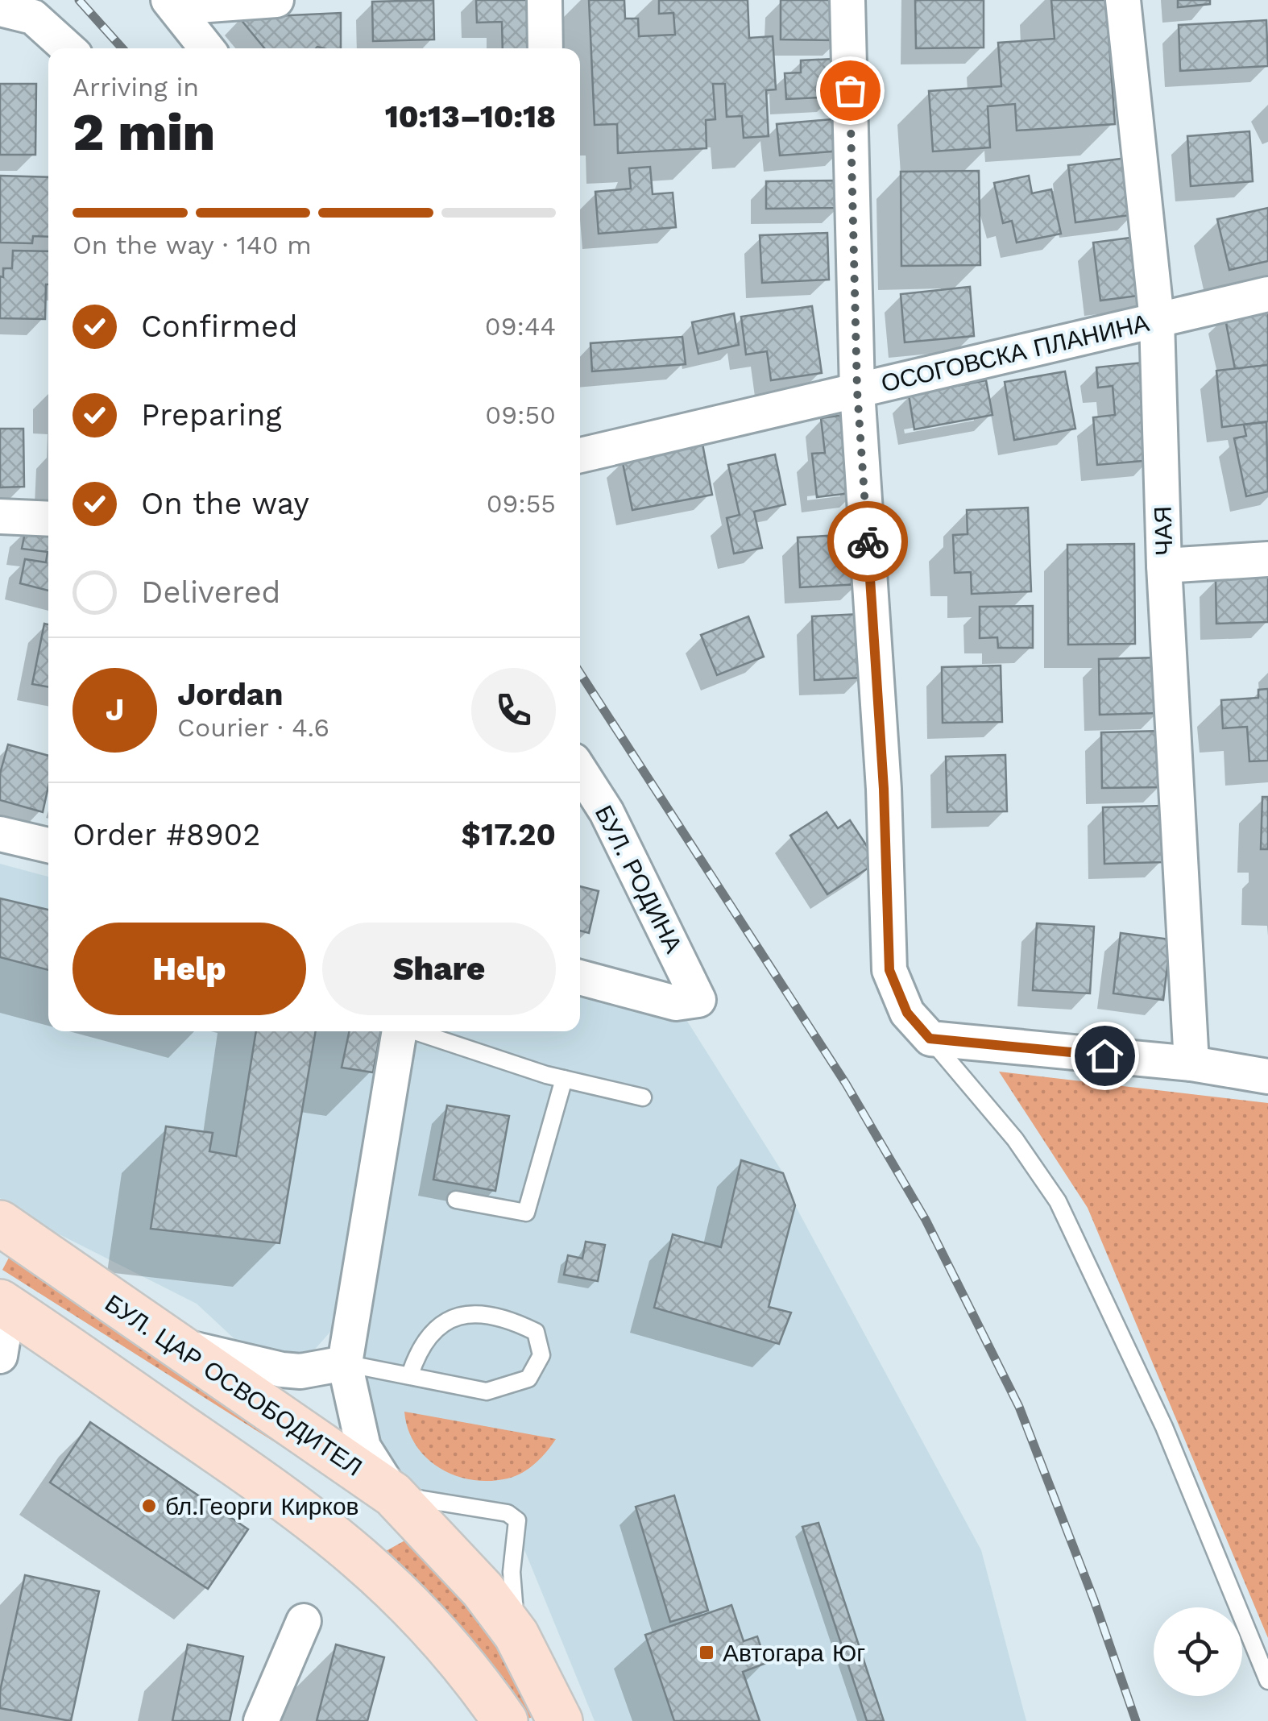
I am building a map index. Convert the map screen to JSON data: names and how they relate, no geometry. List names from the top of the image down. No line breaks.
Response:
{"streets":{"main road":["БУЛ. ЦАР ОСВОБОДИТЕЛ"],"street":["ОСОГОВСКА ПЛАНИНА","ЧАЯ","БУЛ. РОДИНА"]},"crossings":[["ОСОГОВСКА ПЛАНИНА","ЧАЯ"]],"places":{"other":["бл.Георги Кирков"],"transit":["Автогара Юг"]},"page":{"heading":["2 min","Arriving in","10:13–10:18"],"panel":["Jordan","Courier · 4.6","Order #8902","$17.20"],"bar":"On the way · 140 m","list":[["Confirmed","09:44"],["Preparing","09:50"],["On the way","09:55"],"Delivered"],"round":"J","buttons":["Help","Share"]}}
